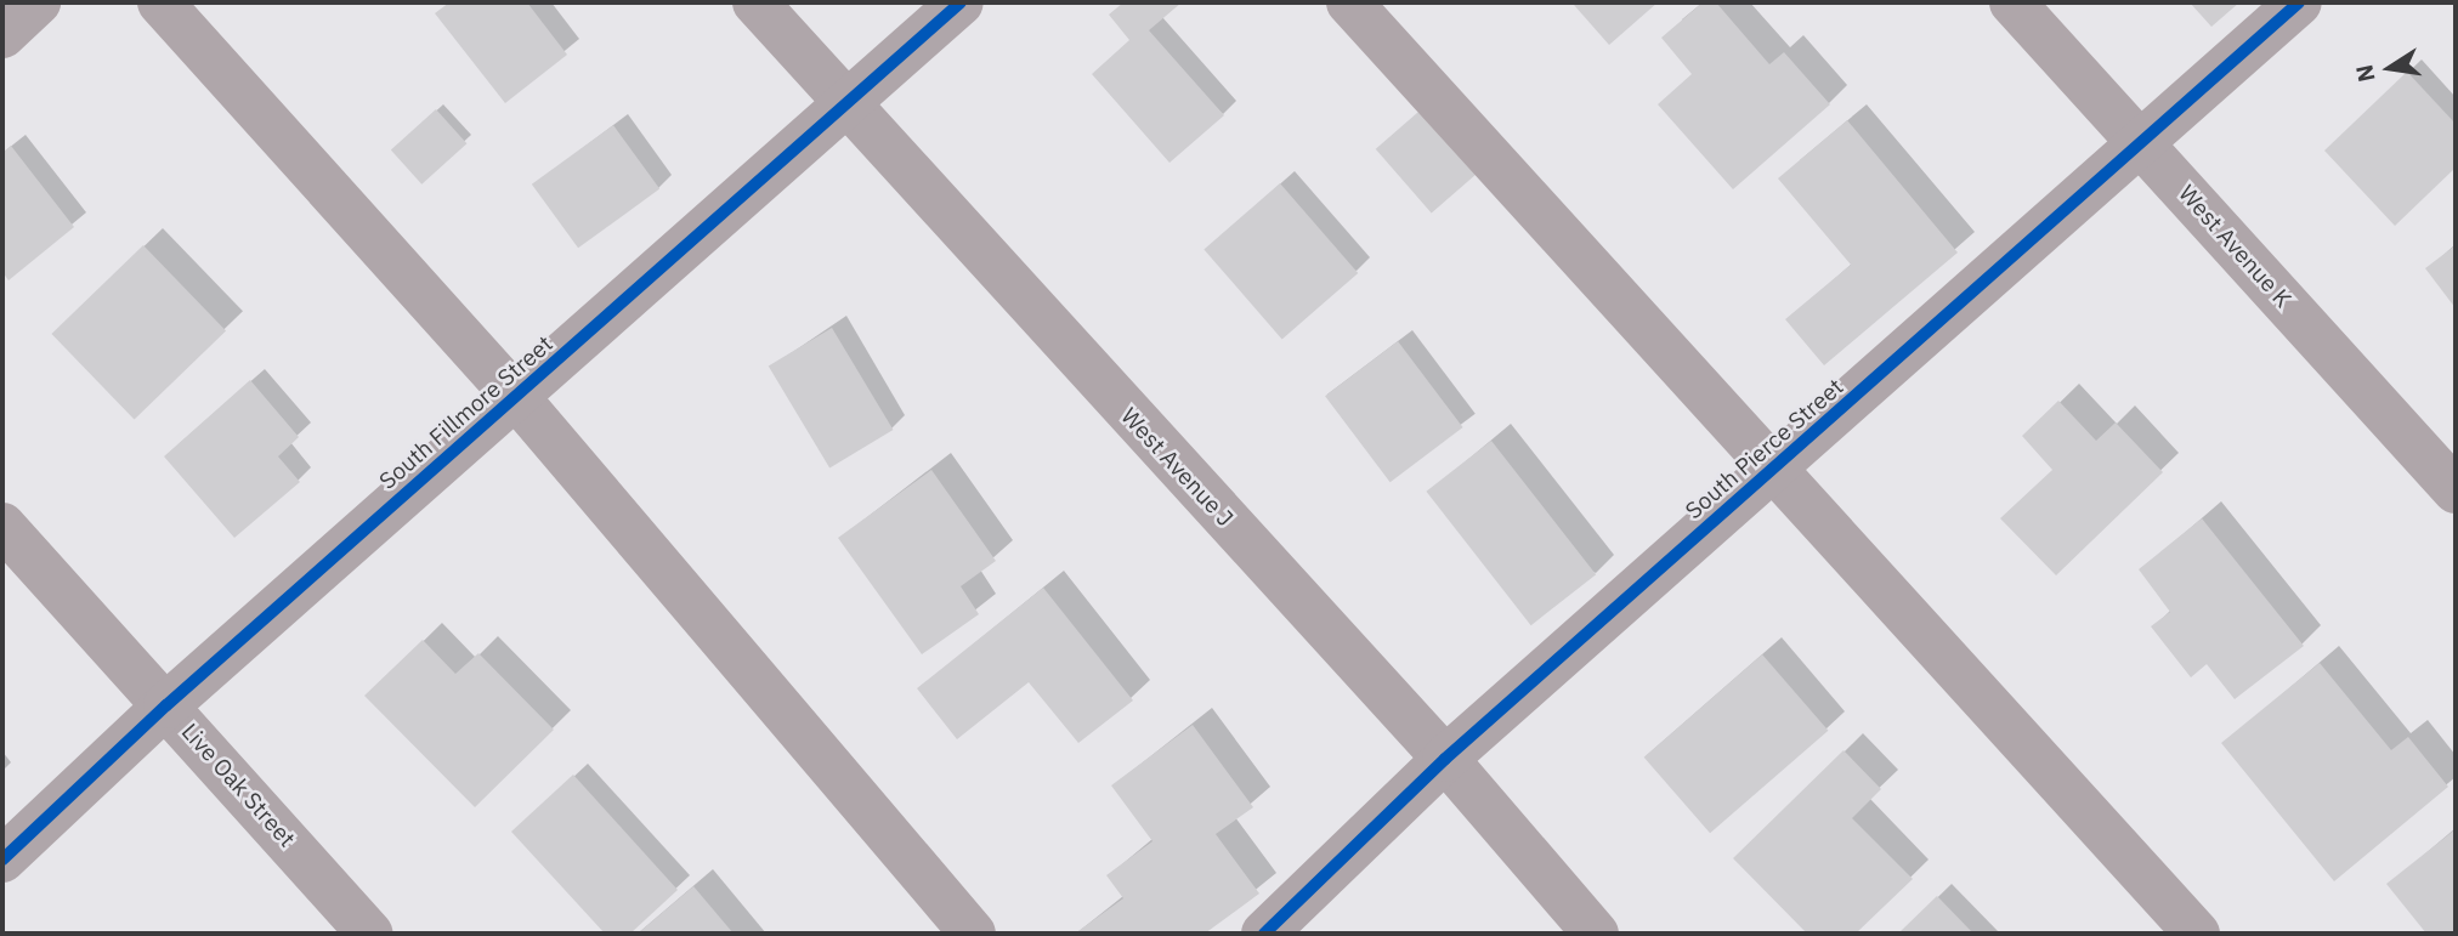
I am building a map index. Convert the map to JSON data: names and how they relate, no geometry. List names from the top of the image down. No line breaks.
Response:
{"streets":{"street":["West Avenue K","South Fillmore Street","South Pierce Street","West Avenue J","Live Oak Street"]},"crossings":[["West Avenue K","South Pierce Street"],["South Fillmore Street","West Avenue J"],["South Fillmore Street","Live Oak Street"],["South Pierce Street","West Avenue J"]],"north":"left"}
